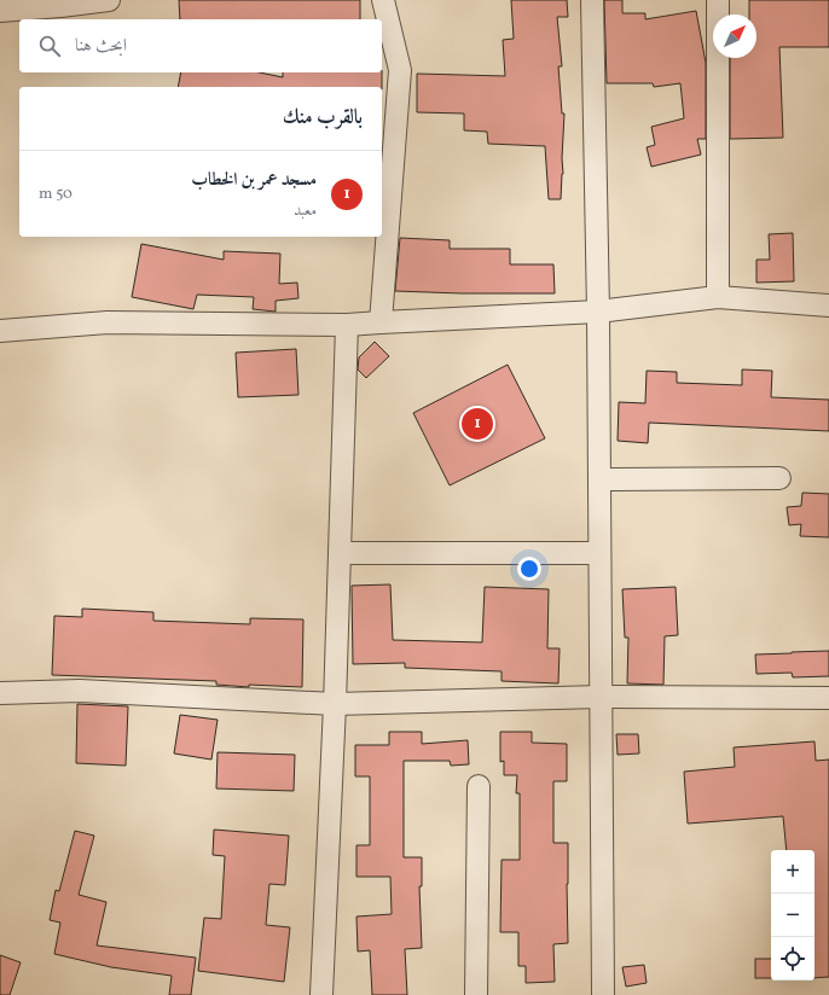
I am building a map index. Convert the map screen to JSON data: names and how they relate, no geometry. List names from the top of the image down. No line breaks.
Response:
{"north":"top right","page":{"search":"ابحث هنا","heading":"بالقرب منك","list":[{"mark":"1","name":"مسجد عمر بن الخطاب","note":"معبد","value":"50 m"}],"pins":"1","map_buttons":["+","−"]}}
